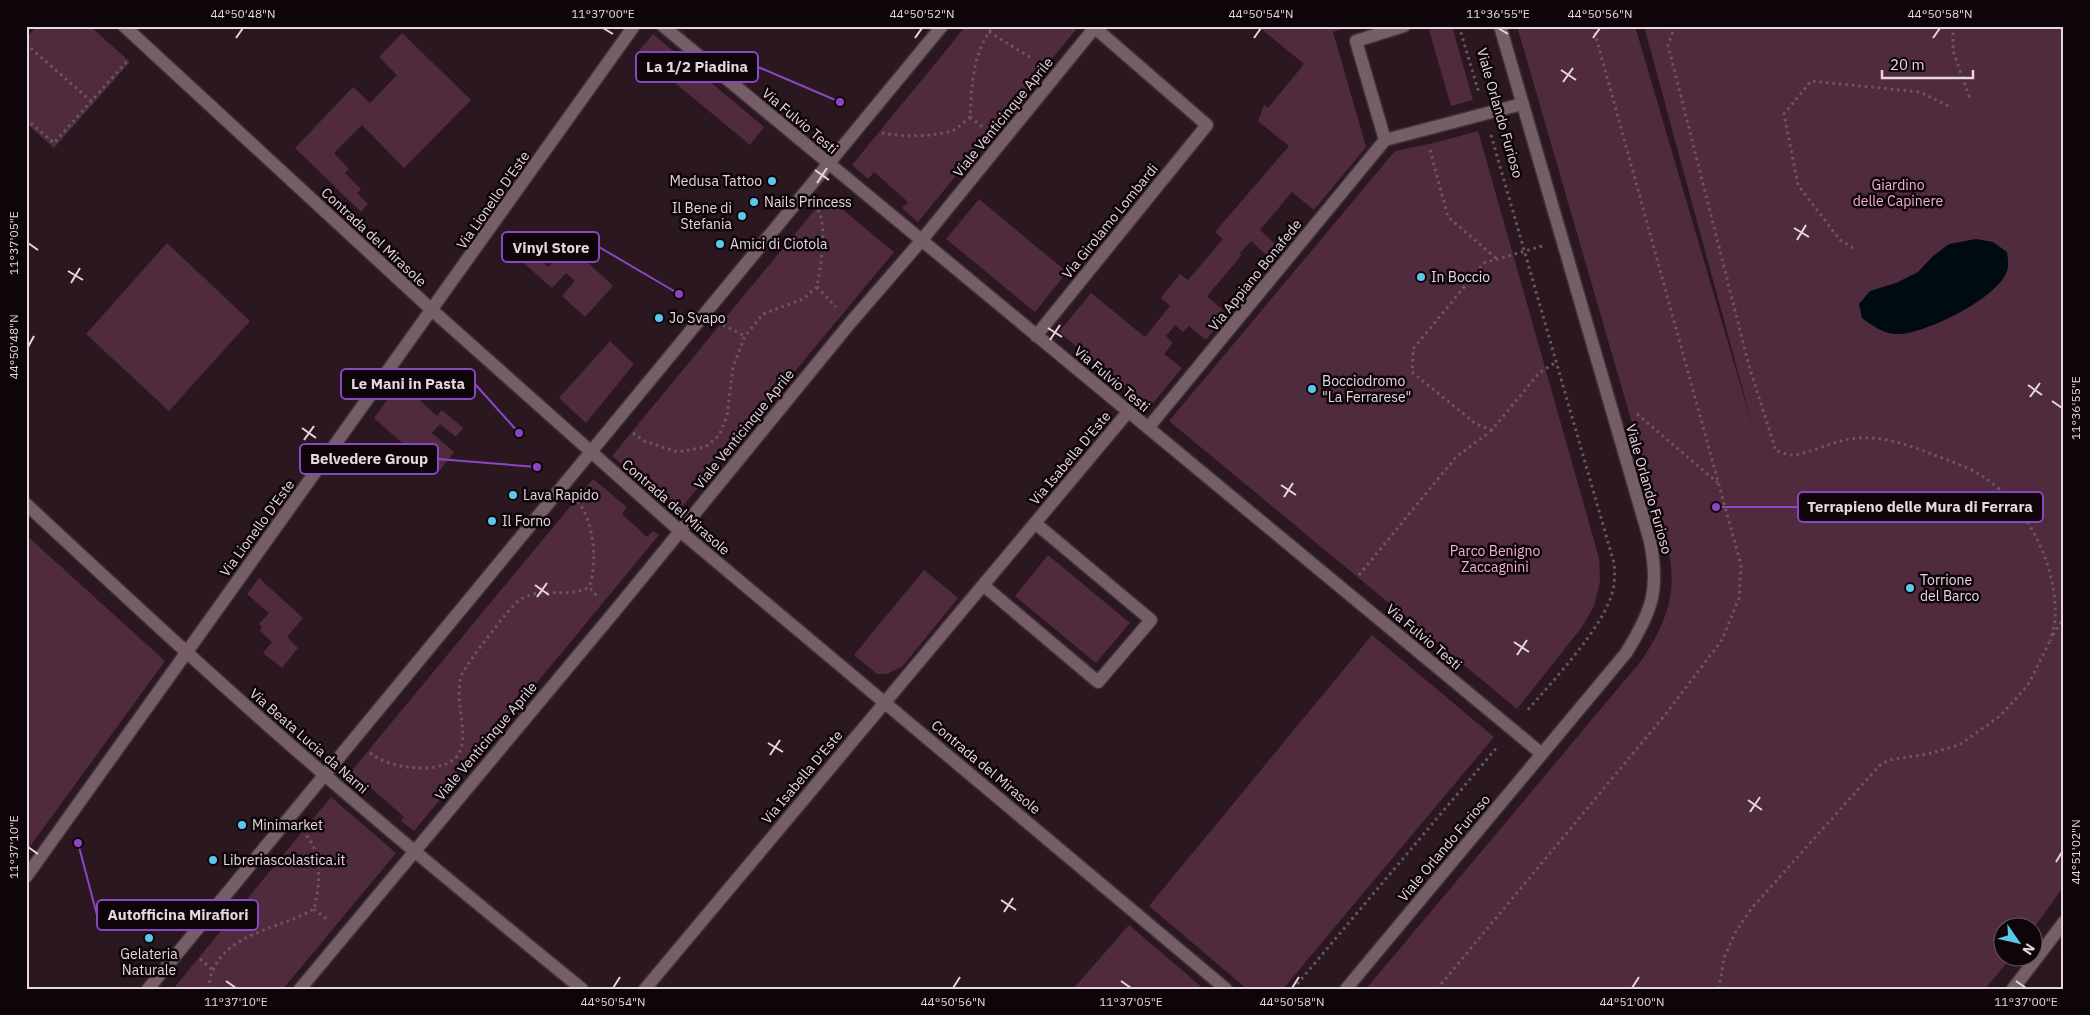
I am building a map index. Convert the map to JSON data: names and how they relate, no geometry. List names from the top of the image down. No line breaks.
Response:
{"streets":{"street":["Viale Orlando Furioso","Viale Venticinque Aprile","Via Fulvio Testi","Via Lionello D'Este","Via Girolamo Lombardi","Contrada del Mirasole","Via Appiano Bonafede","Via Isabella D'Este","Via Beata Lucia da Narni"]},"crossings":[["Viale Orlando Furioso","Via Fulvio Testi"],["Viale Venticinque Aprile","Via Fulvio Testi"],["Viale Venticinque Aprile","Via Girolamo Lombardi"],["Viale Venticinque Aprile","Contrada del Mirasole"],["Viale Venticinque Aprile","Via Beata Lucia da Narni"],["Via Fulvio Testi","Via Girolamo Lombardi"],["Via Fulvio Testi","Via Appiano Bonafede"],["Via Fulvio Testi","Via Isabella D'Este"],["Via Lionello D'Este","Contrada del Mirasole"],["Via Lionello D'Este","Via Beata Lucia da Narni"],["Contrada del Mirasole","Via Isabella D'Este"]],"parks":["Giardino delle Capinere","Parco Benigno Zaccagnini"],"places":["La 1/2 Piadina","Medusa Tattoo","Nails Princess","Il Bene di Stefania","Amici di Ciotola","In Boccio","Vinyl Store","Jo Svapo","Bocciodromo \"La Ferrarese\"","Le Mani in Pasta","Belvedere Group","Lava Rapido","Terrapieno delle Mura di Ferrara","Il Forno","Torrione del Barco","Minimarket","Autofficina Mirafiori","Libreriascolastica.it","Gelateria Naturale"],"scale_bar":"20 m","north":"bottom right","coordinates":["44°50'48\"N","11°37'00\"E","44°50'52\"N","44°50'54\"N","11°36'55\"E","44°50'56\"N","44°50'58\"N","11°37'05\"E","11°37'10\"E","44°51'02\"N","44°51'00\"N"]}
